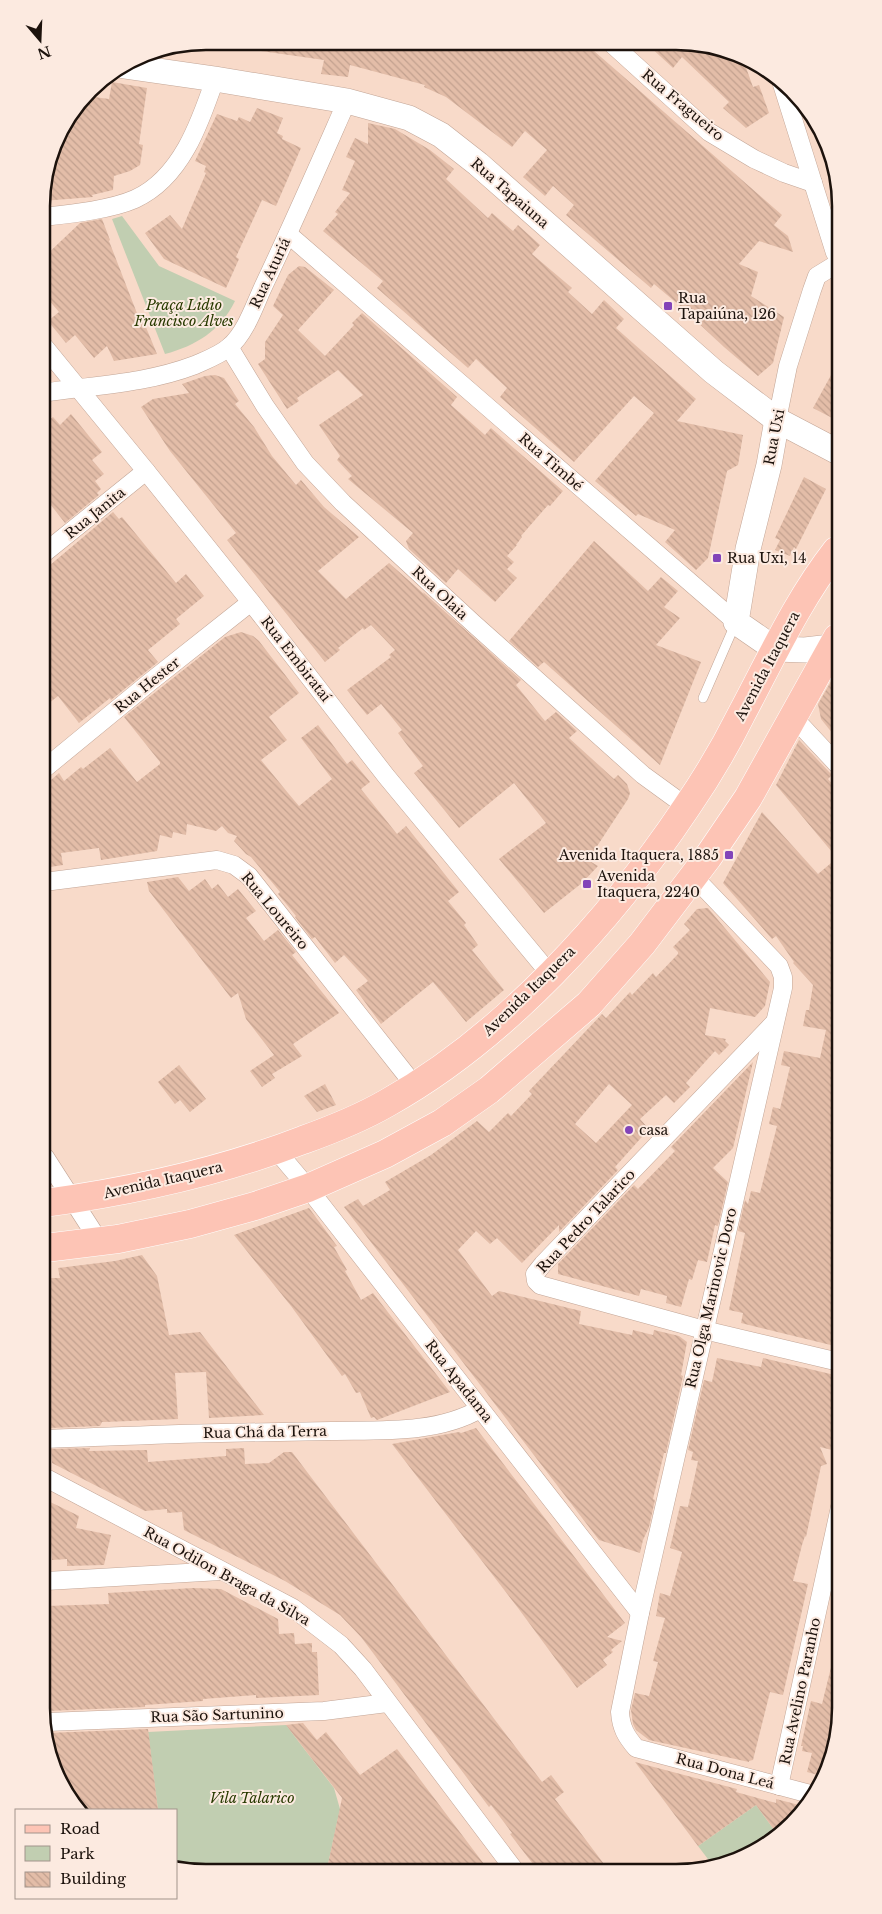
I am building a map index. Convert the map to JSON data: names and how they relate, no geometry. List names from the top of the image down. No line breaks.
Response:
{"streets":{"main road":["Avenida Itaquera"],"street":["Rua Fragueiro","Rua Tapaiuna","Rua Aturiá","Rua Uxi","Rua Timbé","Rua Janita","Rua Olaia","Rua Embirataí","Rua Hester","Rua Loureiro","Rua Pedro Talarico","Rua Olga Marinovic Doro","Rua Apadama","Rua Chá da Terra","Rua Odilon Braga da Silva","Rua Avelino Paranho","Rua São Sartunino","Rua Dona Leá"]},"crossings":[["Rua Tapaiuna","Rua Aturiá"],["Rua Tapaiuna","Rua Uxi"],["Rua Aturiá","Rua Timbé"],["Rua Aturiá","Rua Olaia"],["Rua Aturiá","Rua Embirataí"],["Rua Uxi","Rua Timbé"],["Rua Timbé","Avenida Itaquera"],["Rua Janita","Rua Embirataí"],["Rua Olaia","Avenida Itaquera"],["Rua Embirataí","Avenida Itaquera"],["Rua Embirataí","Rua Hester"],["Avenida Itaquera","Rua Loureiro"],["Avenida Itaquera","Rua Apadama"],["Rua Pedro Talarico","Rua Olga Marinovic Doro"],["Rua Olga Marinovic Doro","Rua Apadama"],["Rua Olga Marinovic Doro","Rua Dona Leá"],["Rua Apadama","Rua Chá da Terra"],["Rua Odilon Braga da Silva","Rua São Sartunino"],["Rua Avelino Paranho","Rua Dona Leá"]],"parks":["Praça Lidio Francisco Alves","Vila Talarico"],"places":{"transit":["Rua Tapaiúna, 126","Rua Uxi, 14","Avenida Itaquera, 1885","Avenida Itaquera, 2240"],"other":["casa"]},"legend":["Road","Park","Building"],"north":"bottom"}
